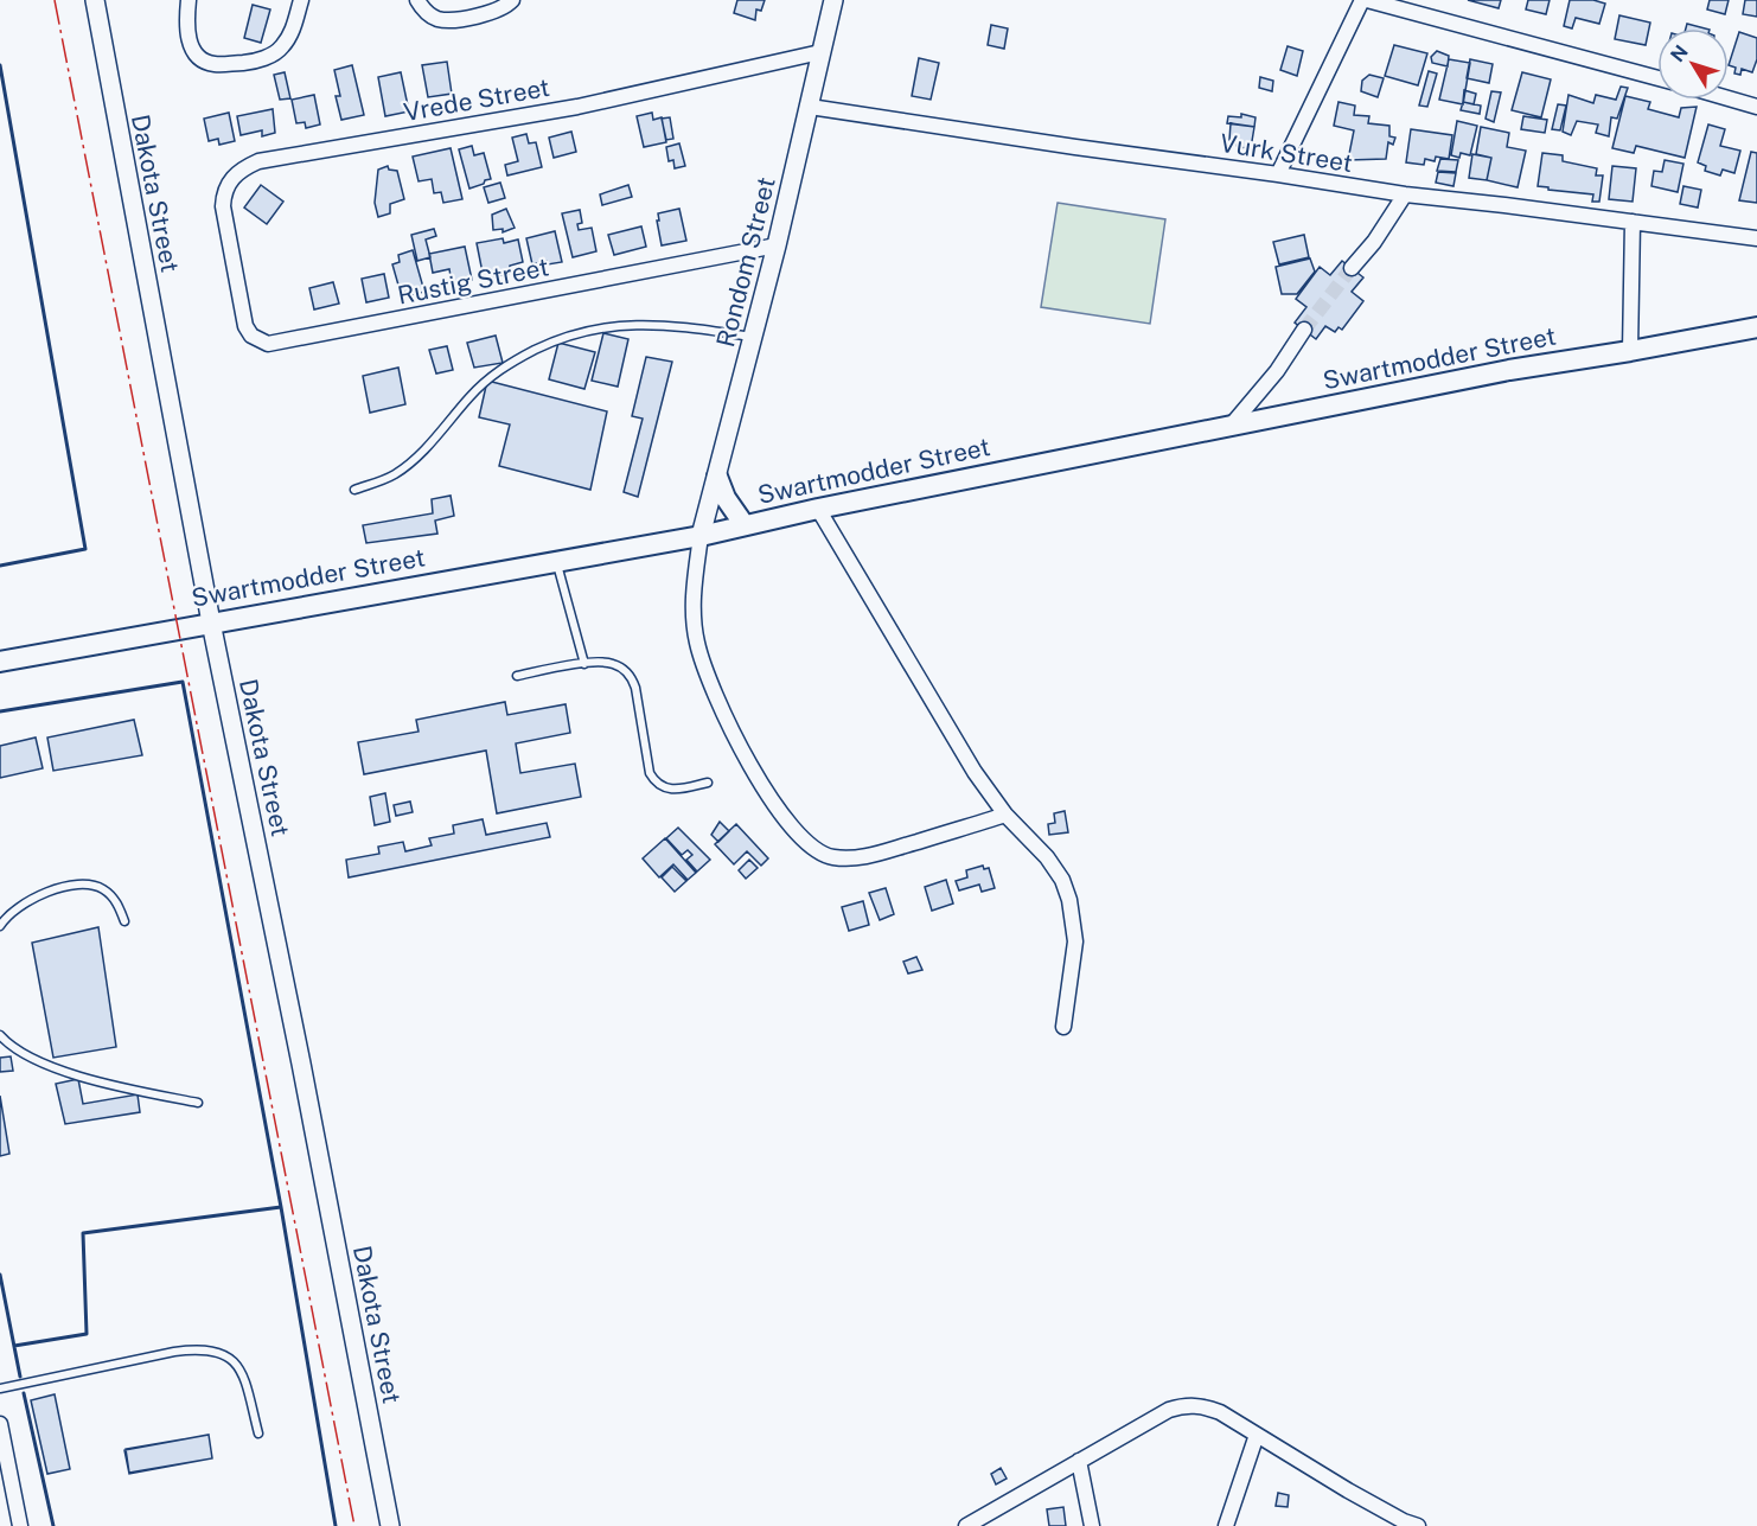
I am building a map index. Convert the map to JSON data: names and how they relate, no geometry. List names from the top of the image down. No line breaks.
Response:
{"streets":{"main road":["Swartmodder Street"],"street":["Vrede Street","Vurk Street","Dakota Street","Rondom Street","Rustig Street"]},"crossings":[["Vrede Street","Rondom Street"],["Vrede Street","Rustig Street"],["Vurk Street","Rondom Street"],["Dakota Street","Swartmodder Street"],["Rondom Street","Rustig Street"],["Rondom Street","Swartmodder Street"]],"north":"top left"}
